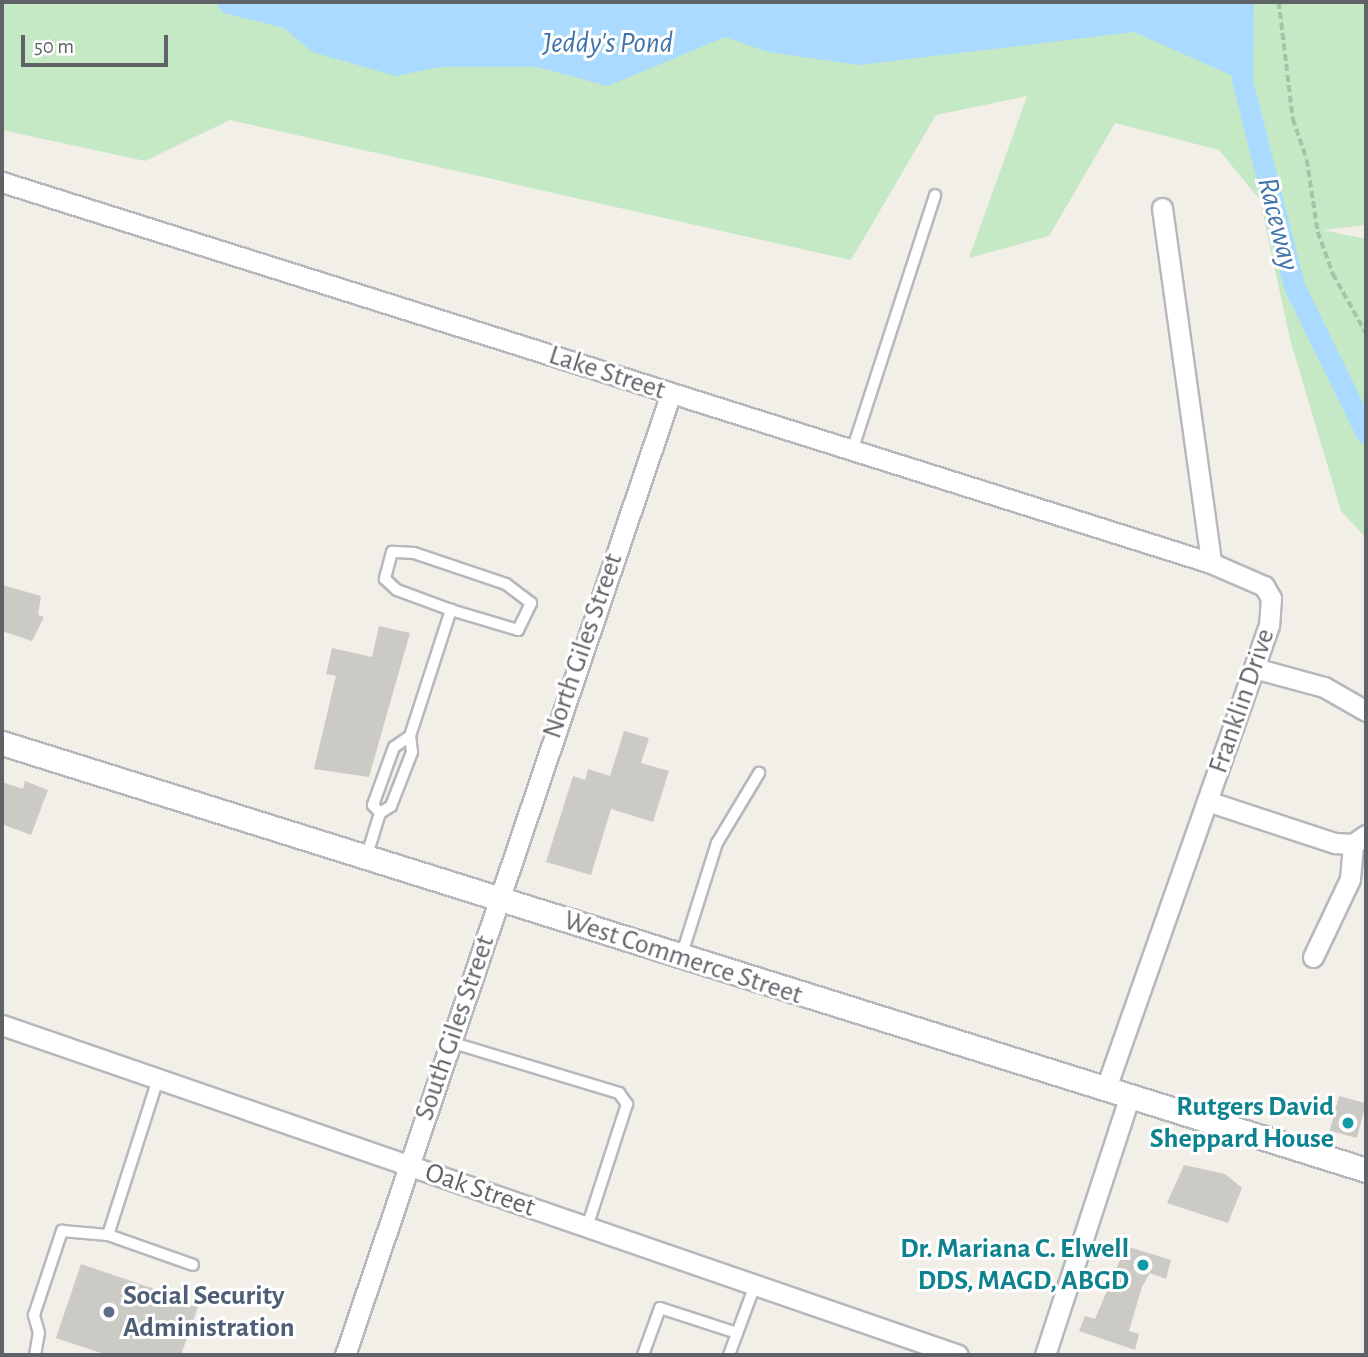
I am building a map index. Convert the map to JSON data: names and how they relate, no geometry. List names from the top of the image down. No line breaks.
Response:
{"streets":{"street":["Lake Street","North Giles Street","Franklin Drive","West Commerce Street","South Giles Street","Oak Street"]},"crossings":[["Lake Street","North Giles Street"],["Lake Street","Franklin Drive"],["North Giles Street","West Commerce Street"],["North Giles Street","South Giles Street"],["Franklin Drive","West Commerce Street"],["West Commerce Street","South Giles Street"],["South Giles Street","Oak Street"]],"water":["Jeddy's Pond","Raceway"],"places":["Rutgers David Sheppard House","Dr. Mariana C. Elwell DDS, MAGD, ABGD","Social Security Administration"],"scale_bar":"50 m"}
